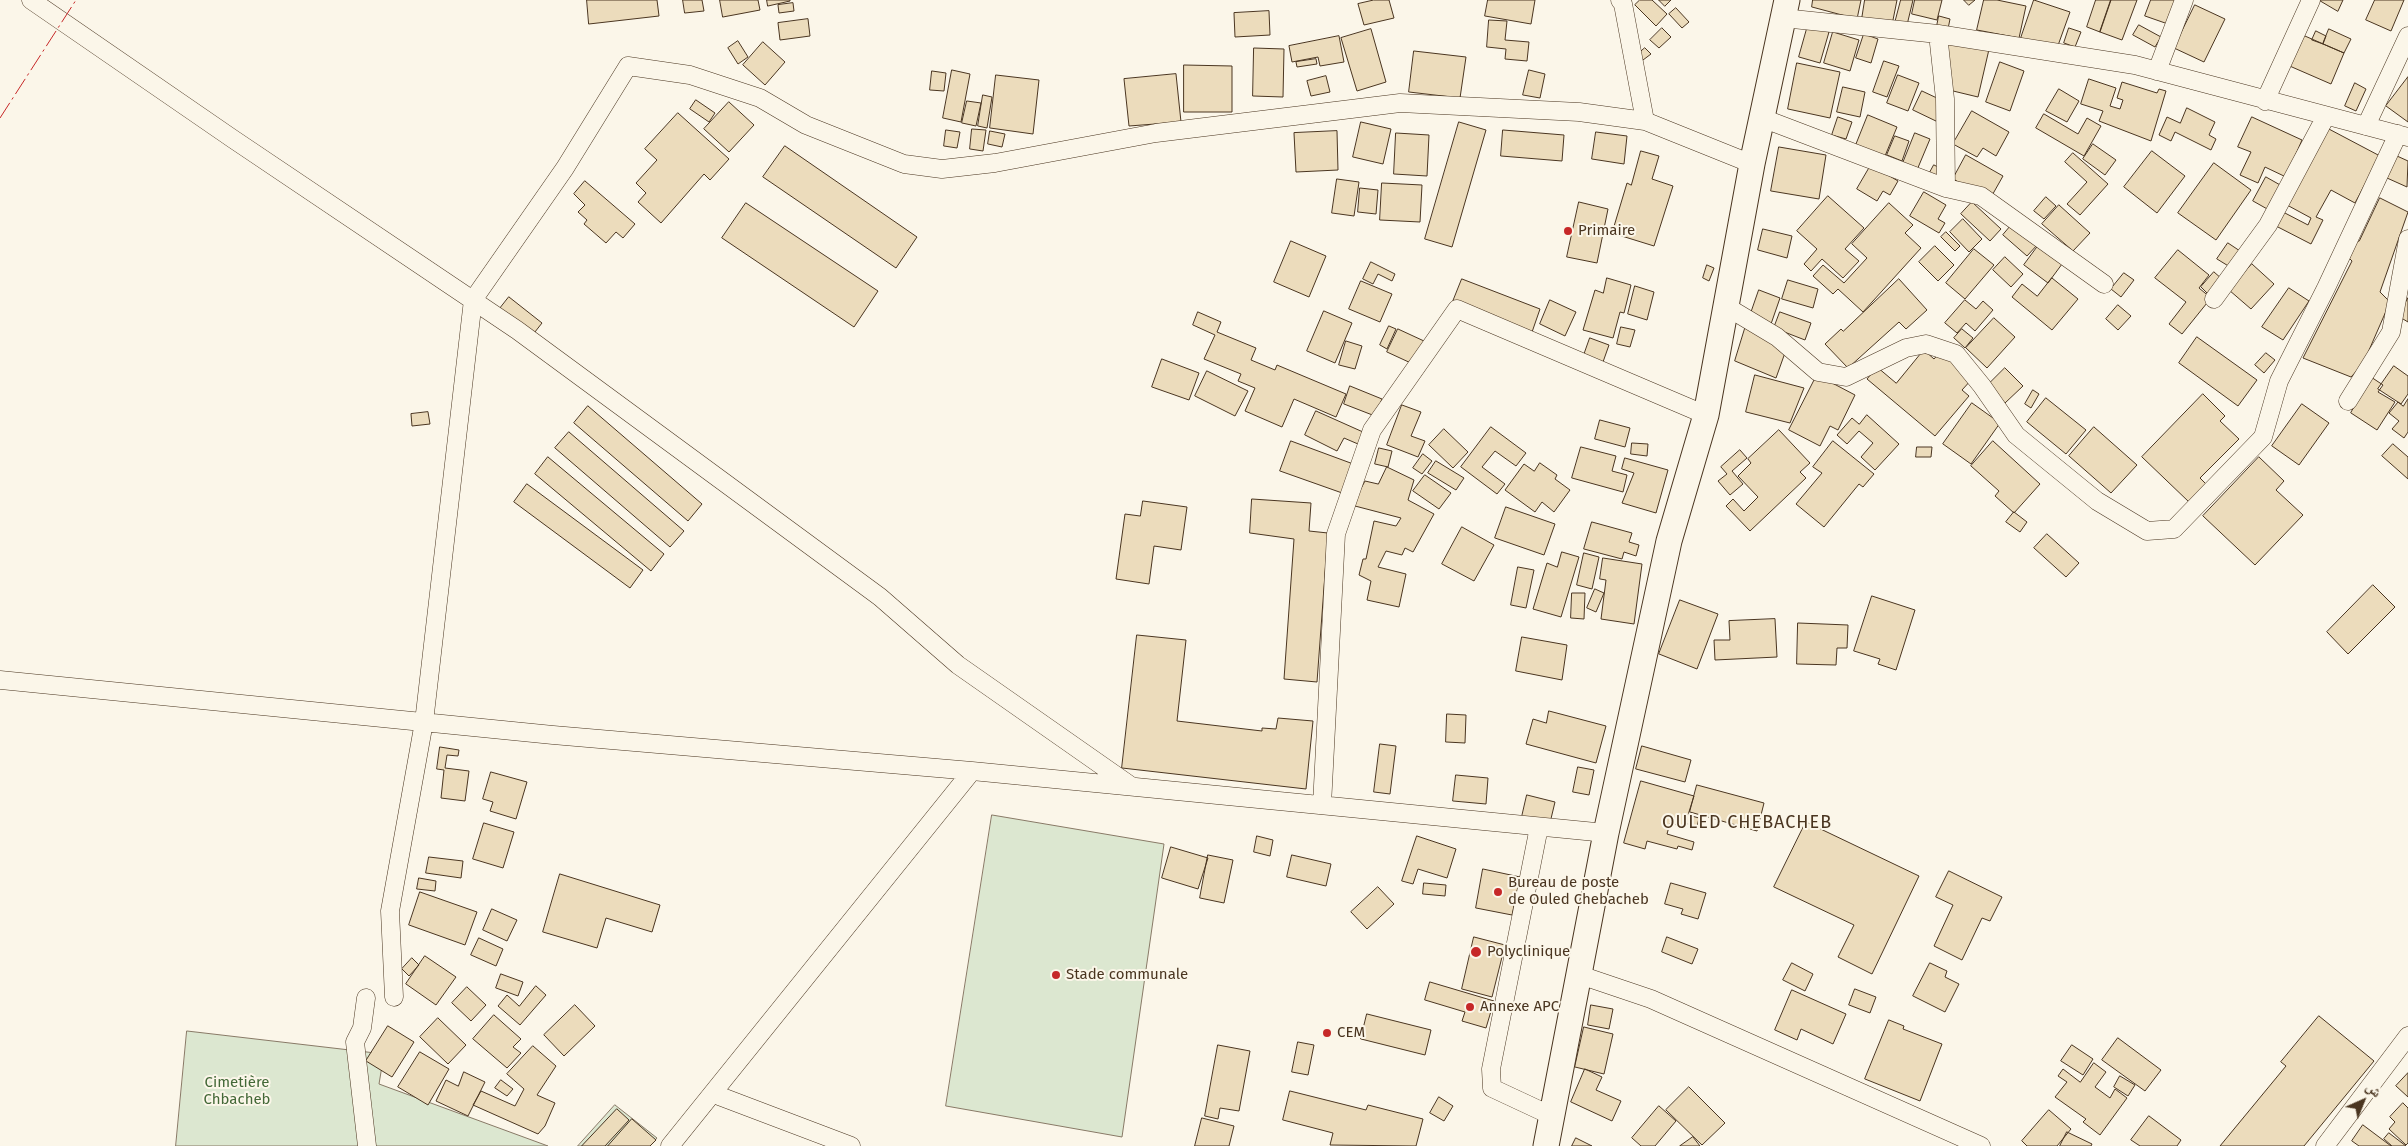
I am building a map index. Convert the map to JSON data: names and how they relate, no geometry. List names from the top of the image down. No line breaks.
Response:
{"districts":["OULED CHEBACHEB"],"parks":["Cimetière Chbacheb"],"places":["Primaire","Bureau de poste de Ouled Chebacheb","Polyclinique","Stade communale","Annexe APC","CEM"],"north":"top right"}
